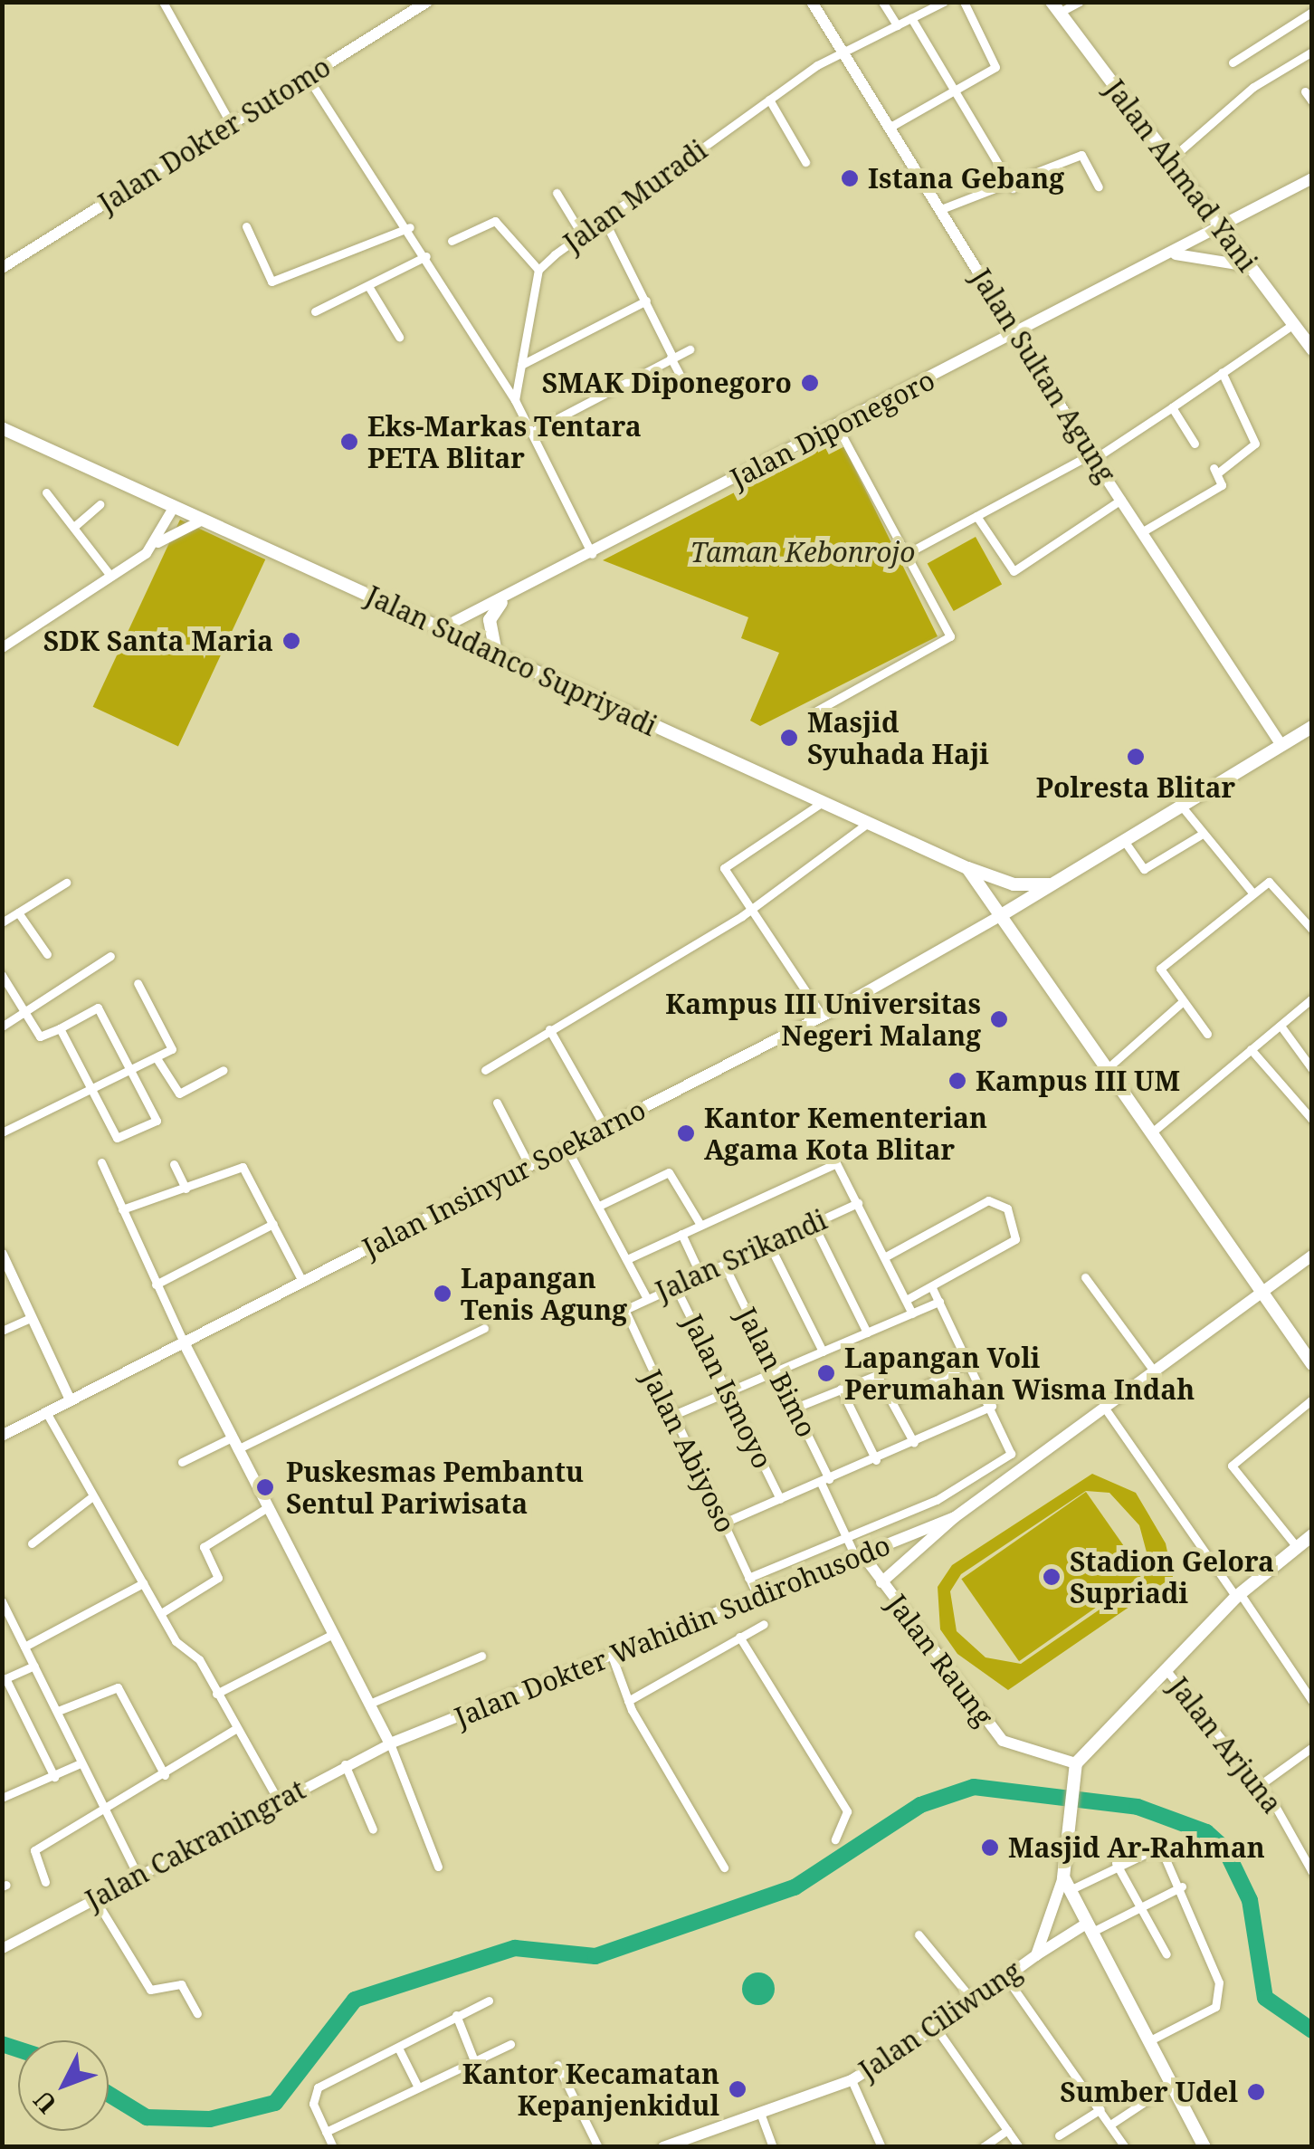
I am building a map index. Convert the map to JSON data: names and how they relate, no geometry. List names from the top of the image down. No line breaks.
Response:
{"streets":{"main road":["Jalan Dokter Sutomo","Jalan Ahmad Yani","Jalan Sultan Agung","Jalan Diponegoro","Jalan Sudanco Supriyadi","Jalan Insinyur Soekarno","Jalan Dokter Wahidin Sudirohusodo","Jalan Raung","Jalan Ciliwung"],"street":["Jalan Muradi","Jalan Srikandi","Jalan Bimo","Jalan Ismoyo","Jalan Abiyoso","Jalan Arjuna","Jalan Cakraningrat"]},"crossings":[["Jalan Ahmad Yani","Jalan Diponegoro"],["Jalan Muradi","Jalan Sultan Agung"],["Jalan Sultan Agung","Jalan Diponegoro"],["Jalan Diponegoro","Jalan Sudanco Supriyadi"],["Jalan Sudanco Supriyadi","Jalan Insinyur Soekarno"],["Jalan Sudanco Supriyadi","Jalan Dokter Wahidin Sudirohusodo"],["Jalan Srikandi","Jalan Bimo"],["Jalan Srikandi","Jalan Ismoyo"],["Jalan Srikandi","Jalan Abiyoso"],["Jalan Bimo","Jalan Dokter Wahidin Sudirohusodo"],["Jalan Bimo","Jalan Raung"],["Jalan Abiyoso","Jalan Dokter Wahidin Sudirohusodo"],["Jalan Dokter Wahidin Sudirohusodo","Jalan Raung"],["Jalan Dokter Wahidin Sudirohusodo","Jalan Cakraningrat"]],"parks":["Taman Kebonrojo"],"places":["Istana Gebang","SMAK Diponegoro","Eks-Markas Tentara PETA Blitar","SDK Santa Maria","Masjid Syuhada Haji","Polresta Blitar","Kampus III Universitas Negeri Malang","Kampus III UM","Kantor Kementerian Agama Kota Blitar","Lapangan Tenis Agung","Lapangan Voli Perumahan Wisma Indah","Puskesmas Pembantu Sentul Pariwisata","Stadion Gelora Supriadi","Masjid Ar-Rahman","Kantor Kecamatan Kepanjenkidul","Sumber Udel"],"north":"bottom left"}
